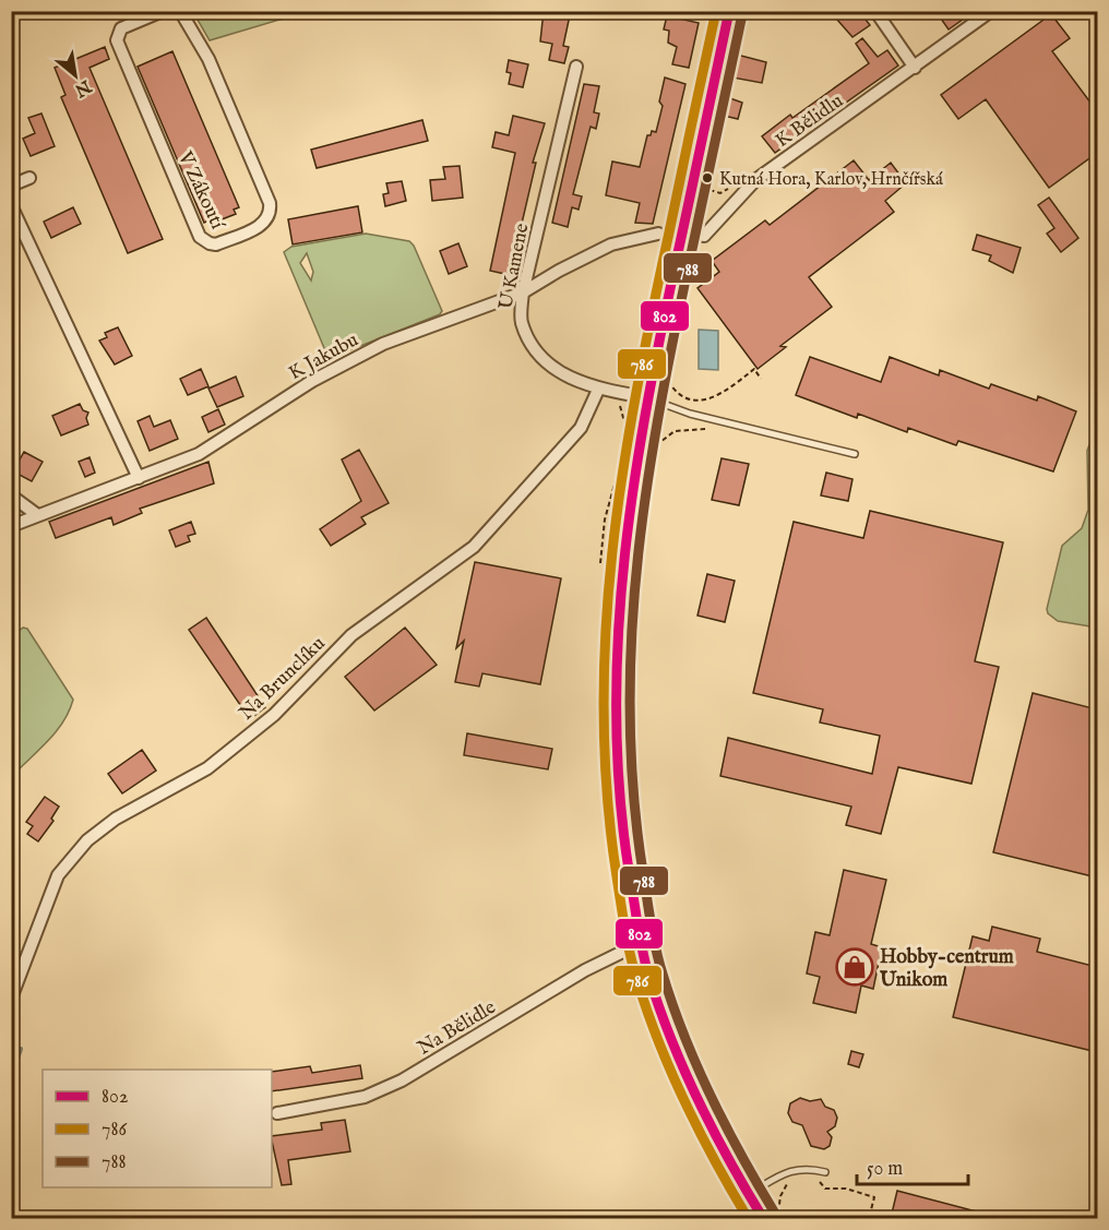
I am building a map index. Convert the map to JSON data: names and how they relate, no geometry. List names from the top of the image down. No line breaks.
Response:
{"streets":{"street":["K Bělidlu","V Zákoutí","U Kamene","K Jakubu","Na Brunclíku","Na Bělidle"]},"crossings":[["U Kamene","K Jakubu"],["U Kamene","Na Brunclíku"]],"places":{"other":["Kutná Hora, Karlov, Hrnčířská"],"shop":["Hobby-centrum Unikom"]},"lines":["transit line 802","transit line 786","transit line 788"],"legend":["802","786","788"],"scale_bar":"50 m","north":"bottom right"}
